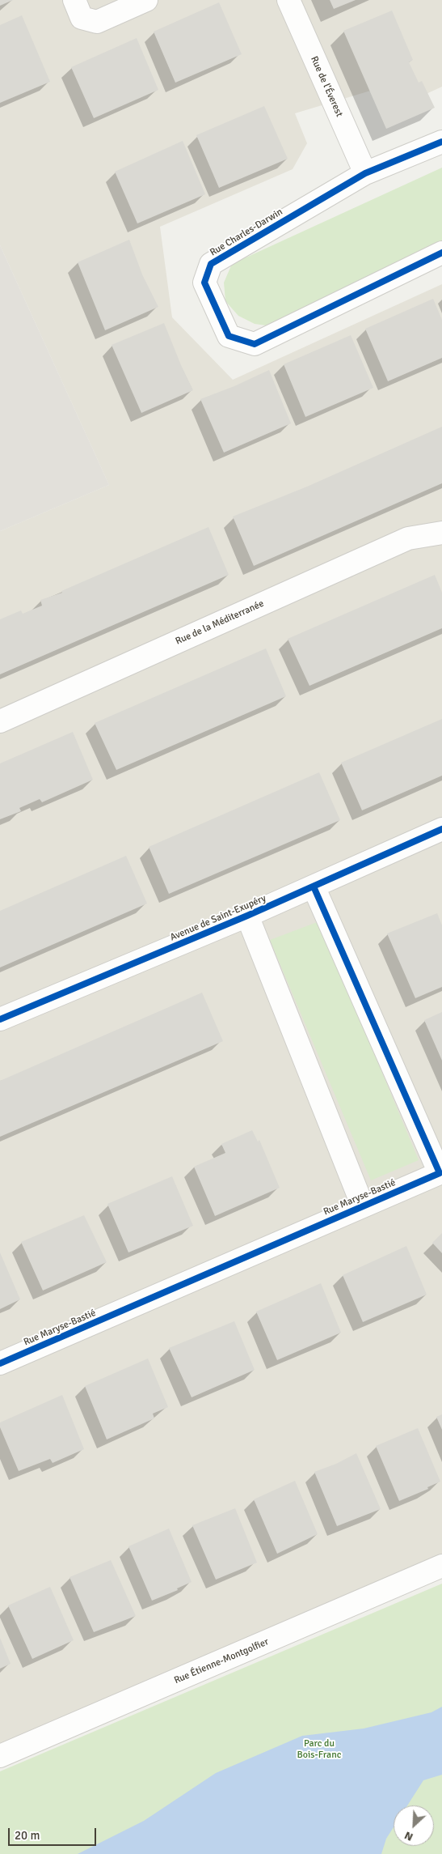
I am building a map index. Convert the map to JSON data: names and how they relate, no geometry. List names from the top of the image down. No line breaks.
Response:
{"streets":{"street":["Rue de l'Éverest","Rue Charles-Darwin","Rue de la Méditerranée","Avenue de Saint-Exupéry","Rue Maryse-Bastié","Rue Étienne-Montgolfier"]},"crossings":[["Rue de l'Éverest","Rue Charles-Darwin"],["Avenue de Saint-Exupéry","Rue Maryse-Bastié"]],"parks":["Parc du Bois-Franc"],"scale_bar":"20 m","north":"bottom left"}
